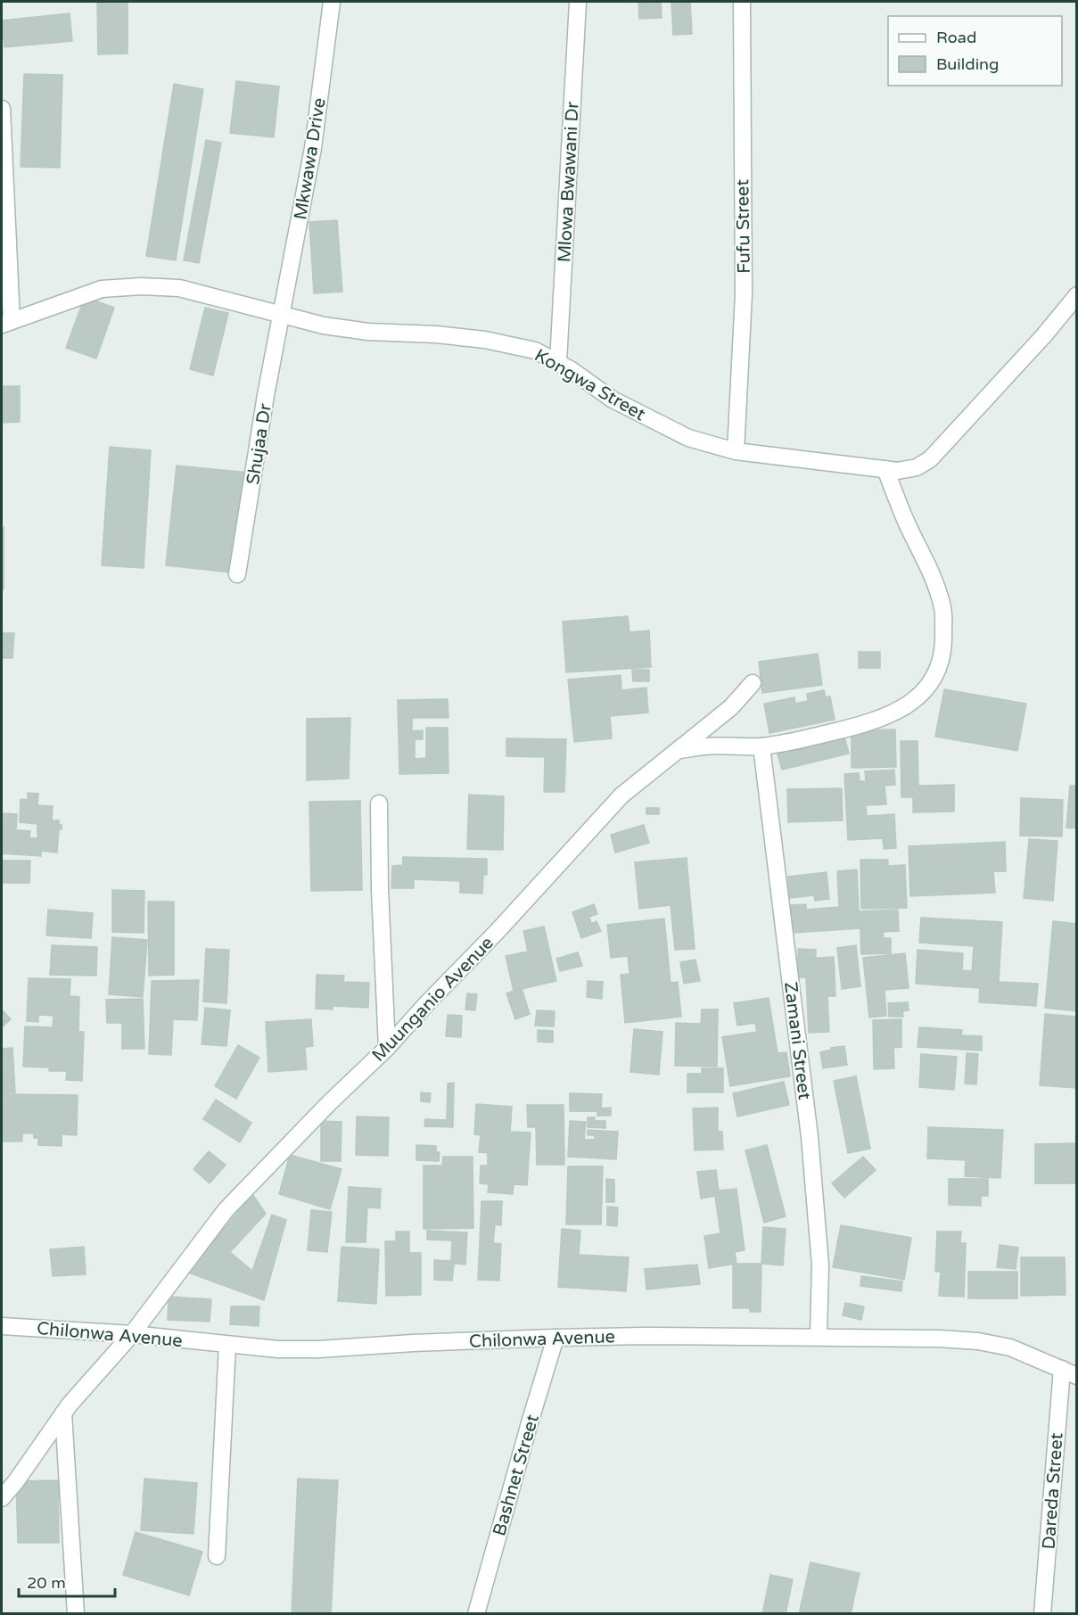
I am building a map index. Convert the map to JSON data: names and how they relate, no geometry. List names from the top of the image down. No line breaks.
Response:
{"streets":{"street":["Mkwawa Drive","Mlowa Bwawani Dr","Fufu Street","Kongwa Street","Shujaa Dr","Muunganio Avenue","Zamani Street","Chilonwa Avenue","Bashnet Street","Dareda Street"]},"crossings":[["Mkwawa Drive","Kongwa Street"],["Mkwawa Drive","Shujaa Dr"],["Mlowa Bwawani Dr","Kongwa Street"],["Fufu Street","Kongwa Street"],["Kongwa Street","Shujaa Dr"],["Muunganio Avenue","Chilonwa Avenue"],["Zamani Street","Chilonwa Avenue"],["Chilonwa Avenue","Bashnet Street"],["Chilonwa Avenue","Dareda Street"]],"legend":["Road","Building"],"scale_bar":"20 m"}
